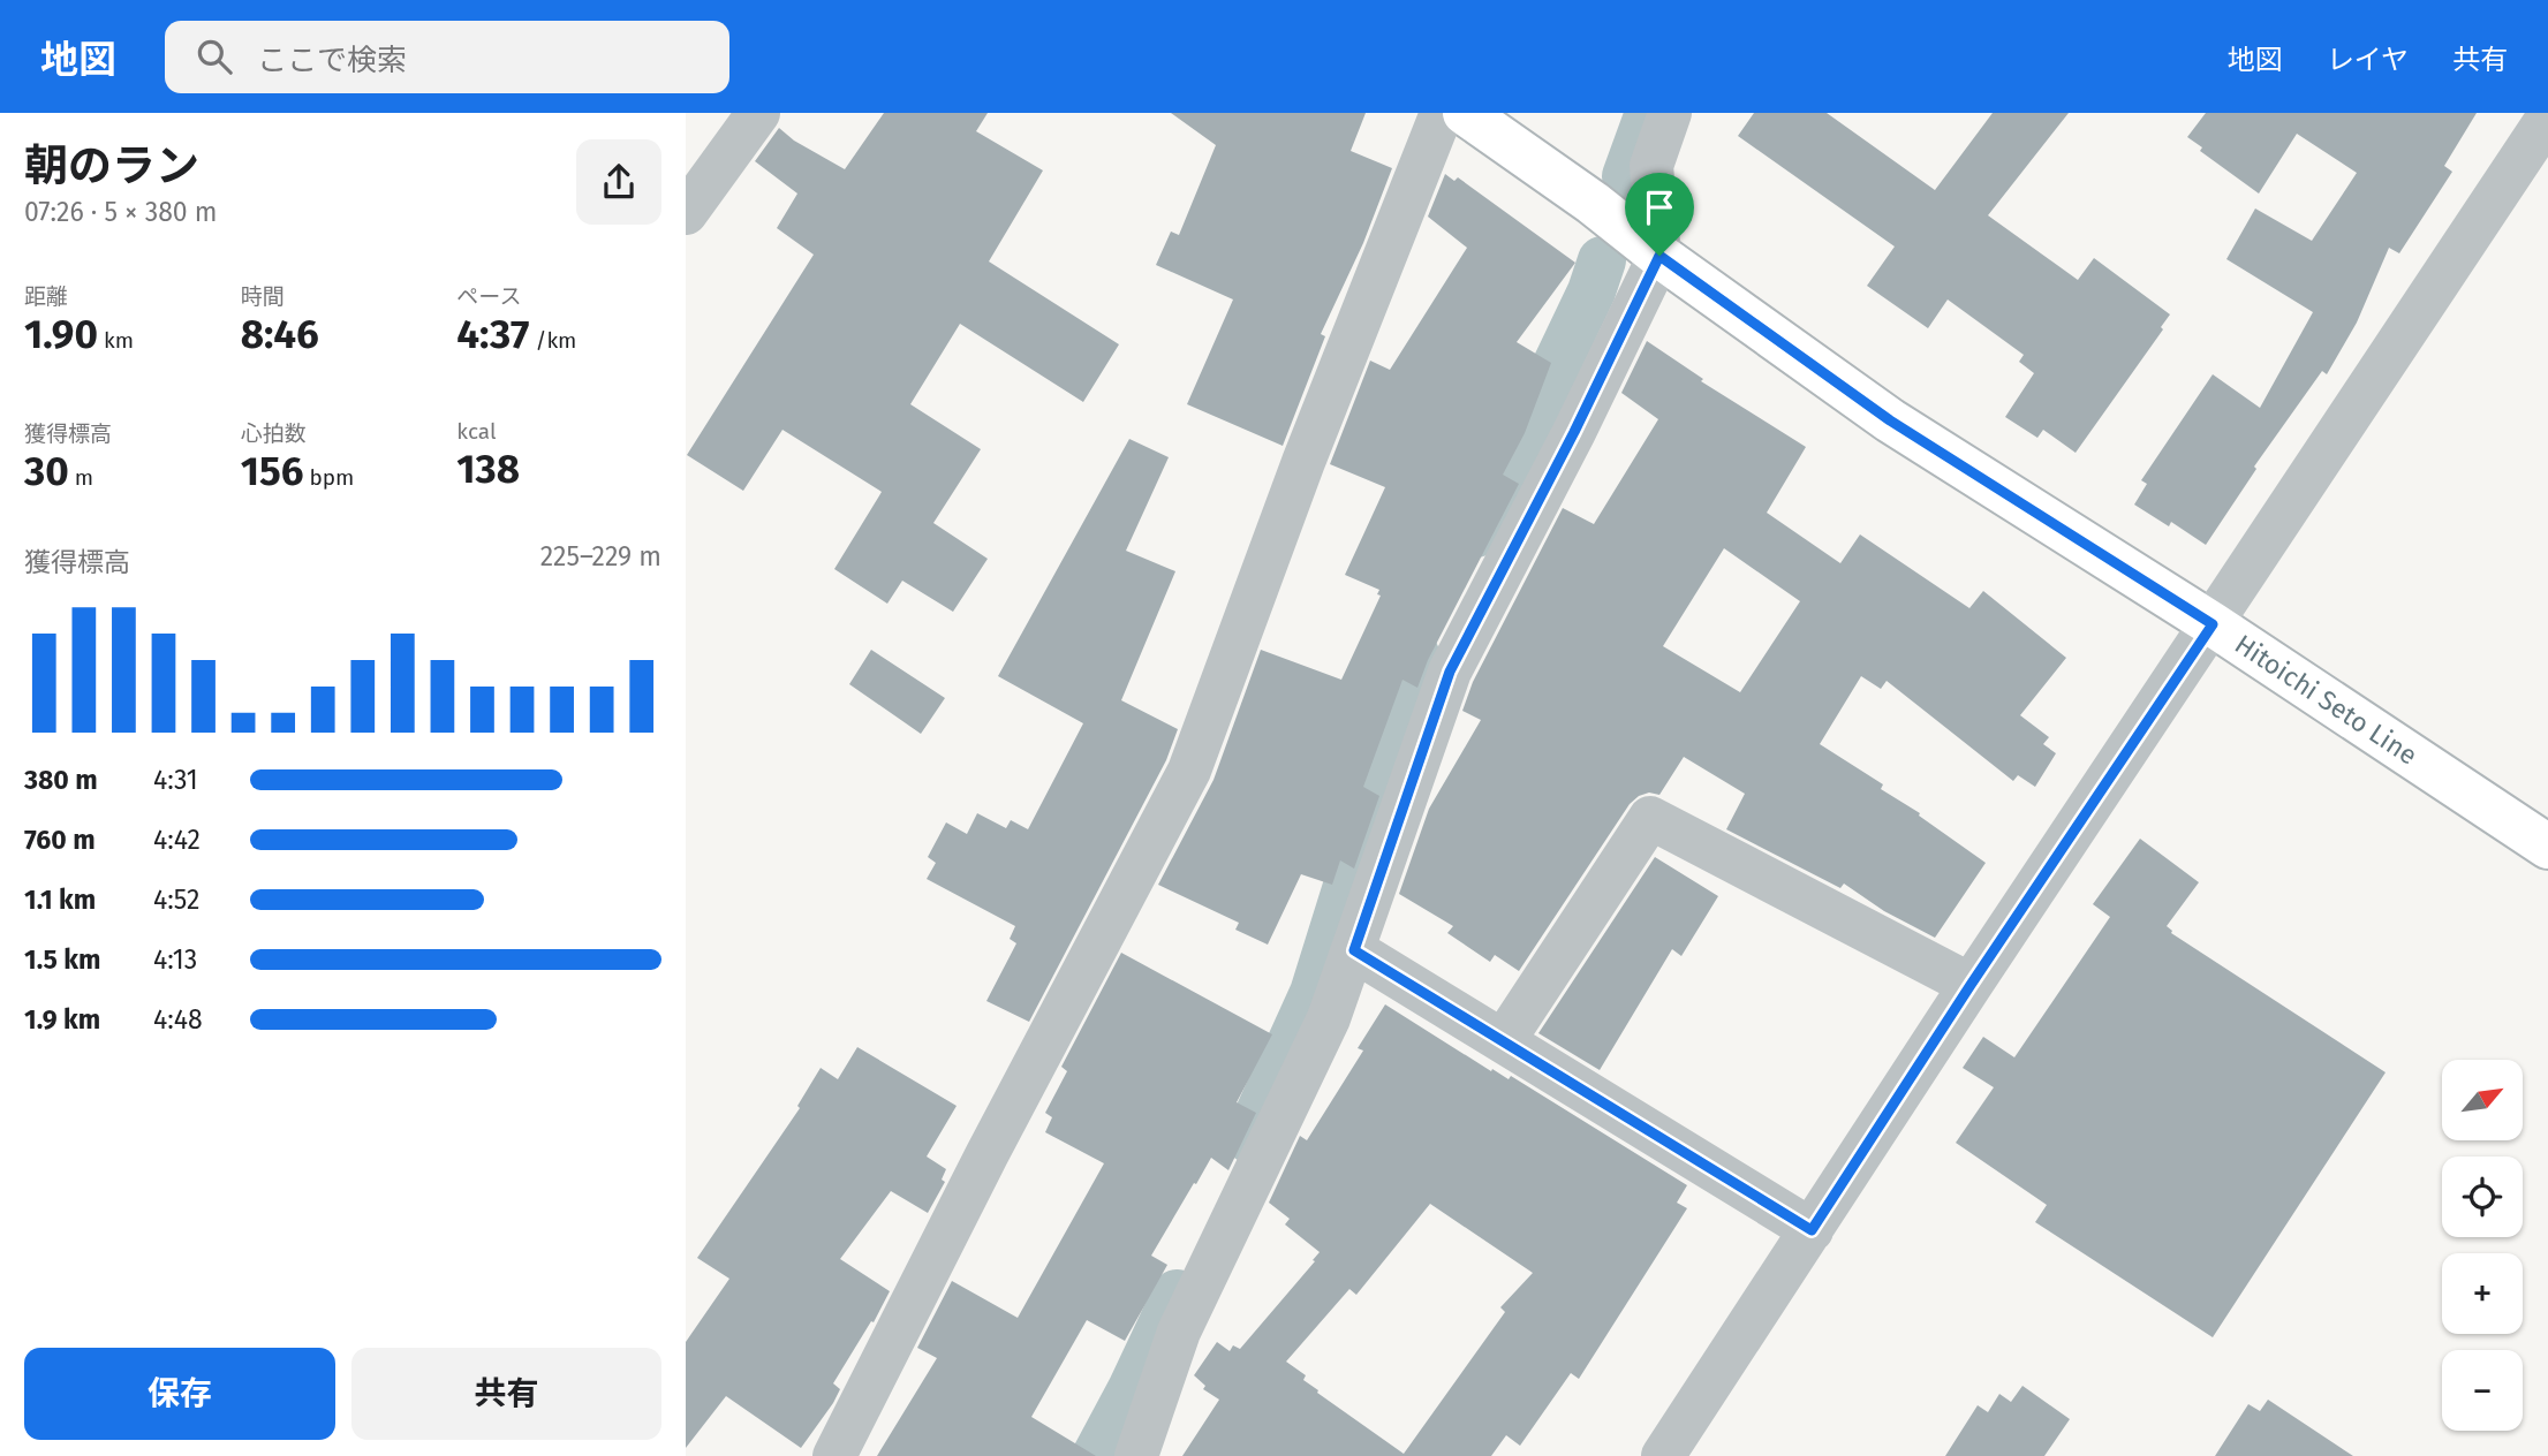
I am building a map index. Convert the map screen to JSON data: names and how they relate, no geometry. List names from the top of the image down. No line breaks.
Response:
{"streets":{"main road":["Hitoichi Seto Line"]},"north":"top right","page":{"header":"地図","search":"ここで検索","nav":["地図","レイヤ","共有"],"heading":["朝のラン","07:26 · 5 × 380 m"],"stats":[["距離","1.90 km"],["時間","8:46"],["ペース","4:37 /km"],["獲得標高","30 m"],["心拍数","156 bpm"],["kcal","138"]],"chart":["獲得標高","225–229 m"],"list":[{"name":"380 m","note":"4:31"},{"name":"760 m","note":"4:42"},{"name":"1.1 km","note":"4:52"},{"name":"1.5 km","note":"4:13"},{"name":"1.9 km","note":"4:48"}],"map_buttons":["+","−"],"buttons":["保存","共有"]}}
